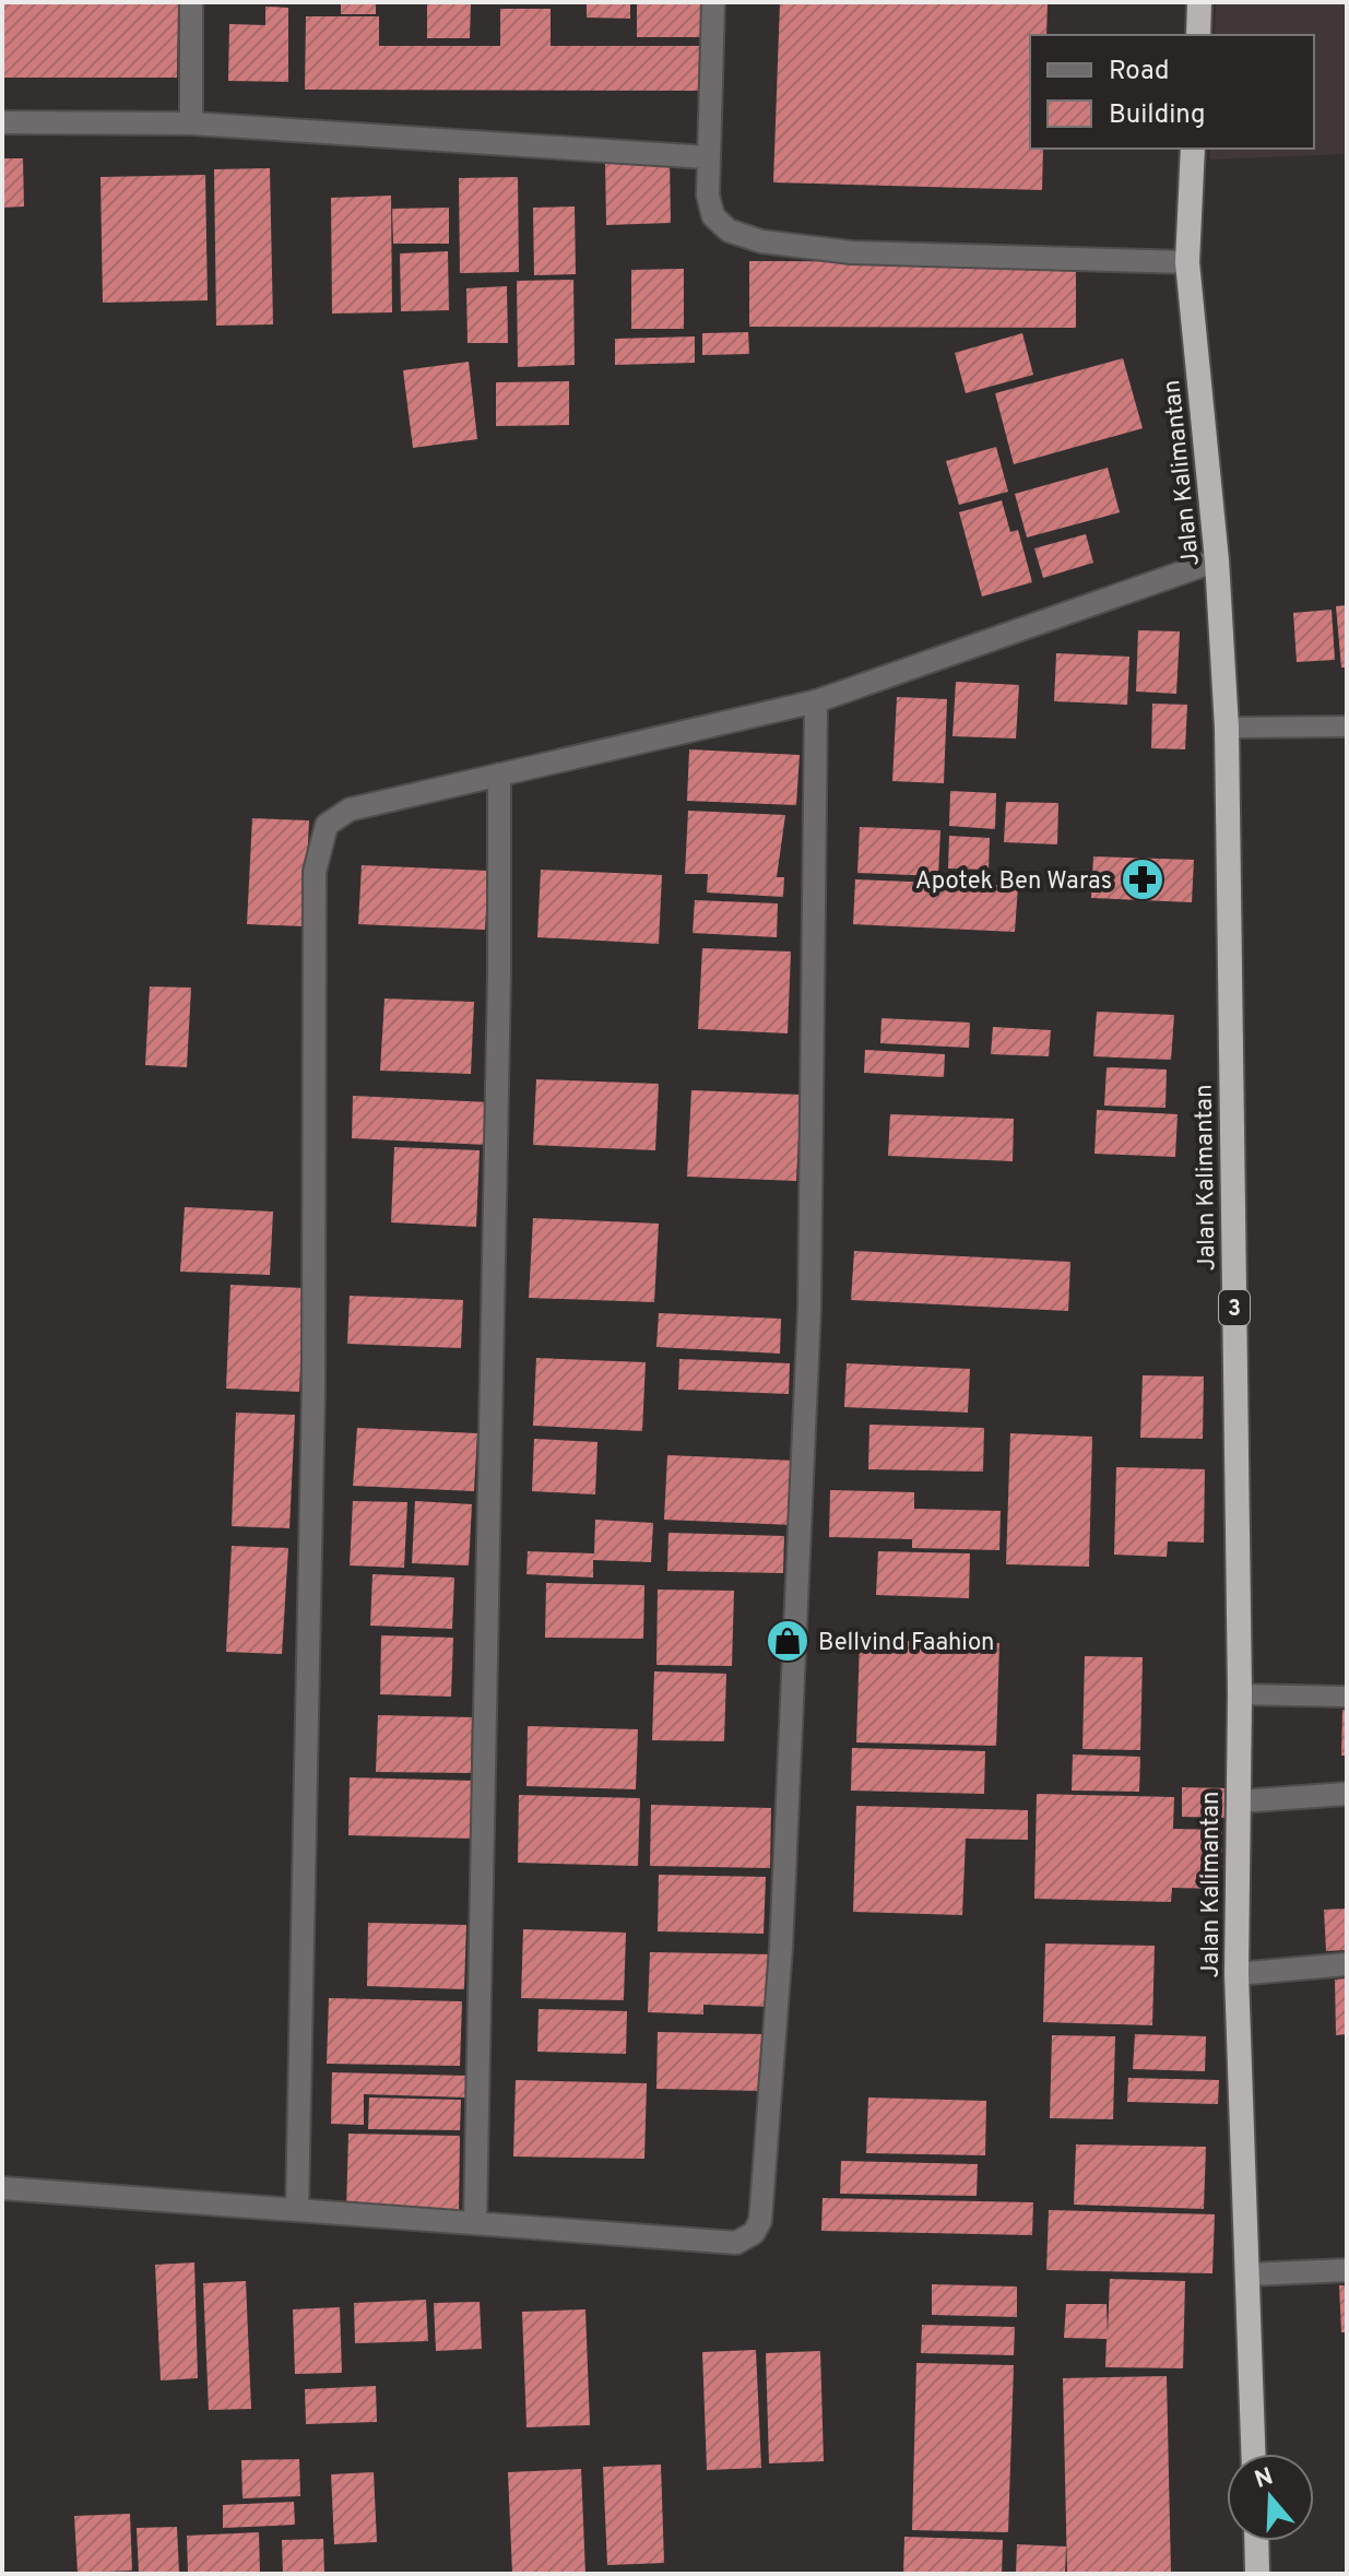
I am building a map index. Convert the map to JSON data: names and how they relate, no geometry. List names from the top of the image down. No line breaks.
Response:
{"streets":{"highway":["Jalan Kalimantan","3"]},"places":{"pharmacy":["Apotek Ben Waras"],"shop":["Bellvind Faahion"]},"legend":["Road","Building"],"north":"top"}
